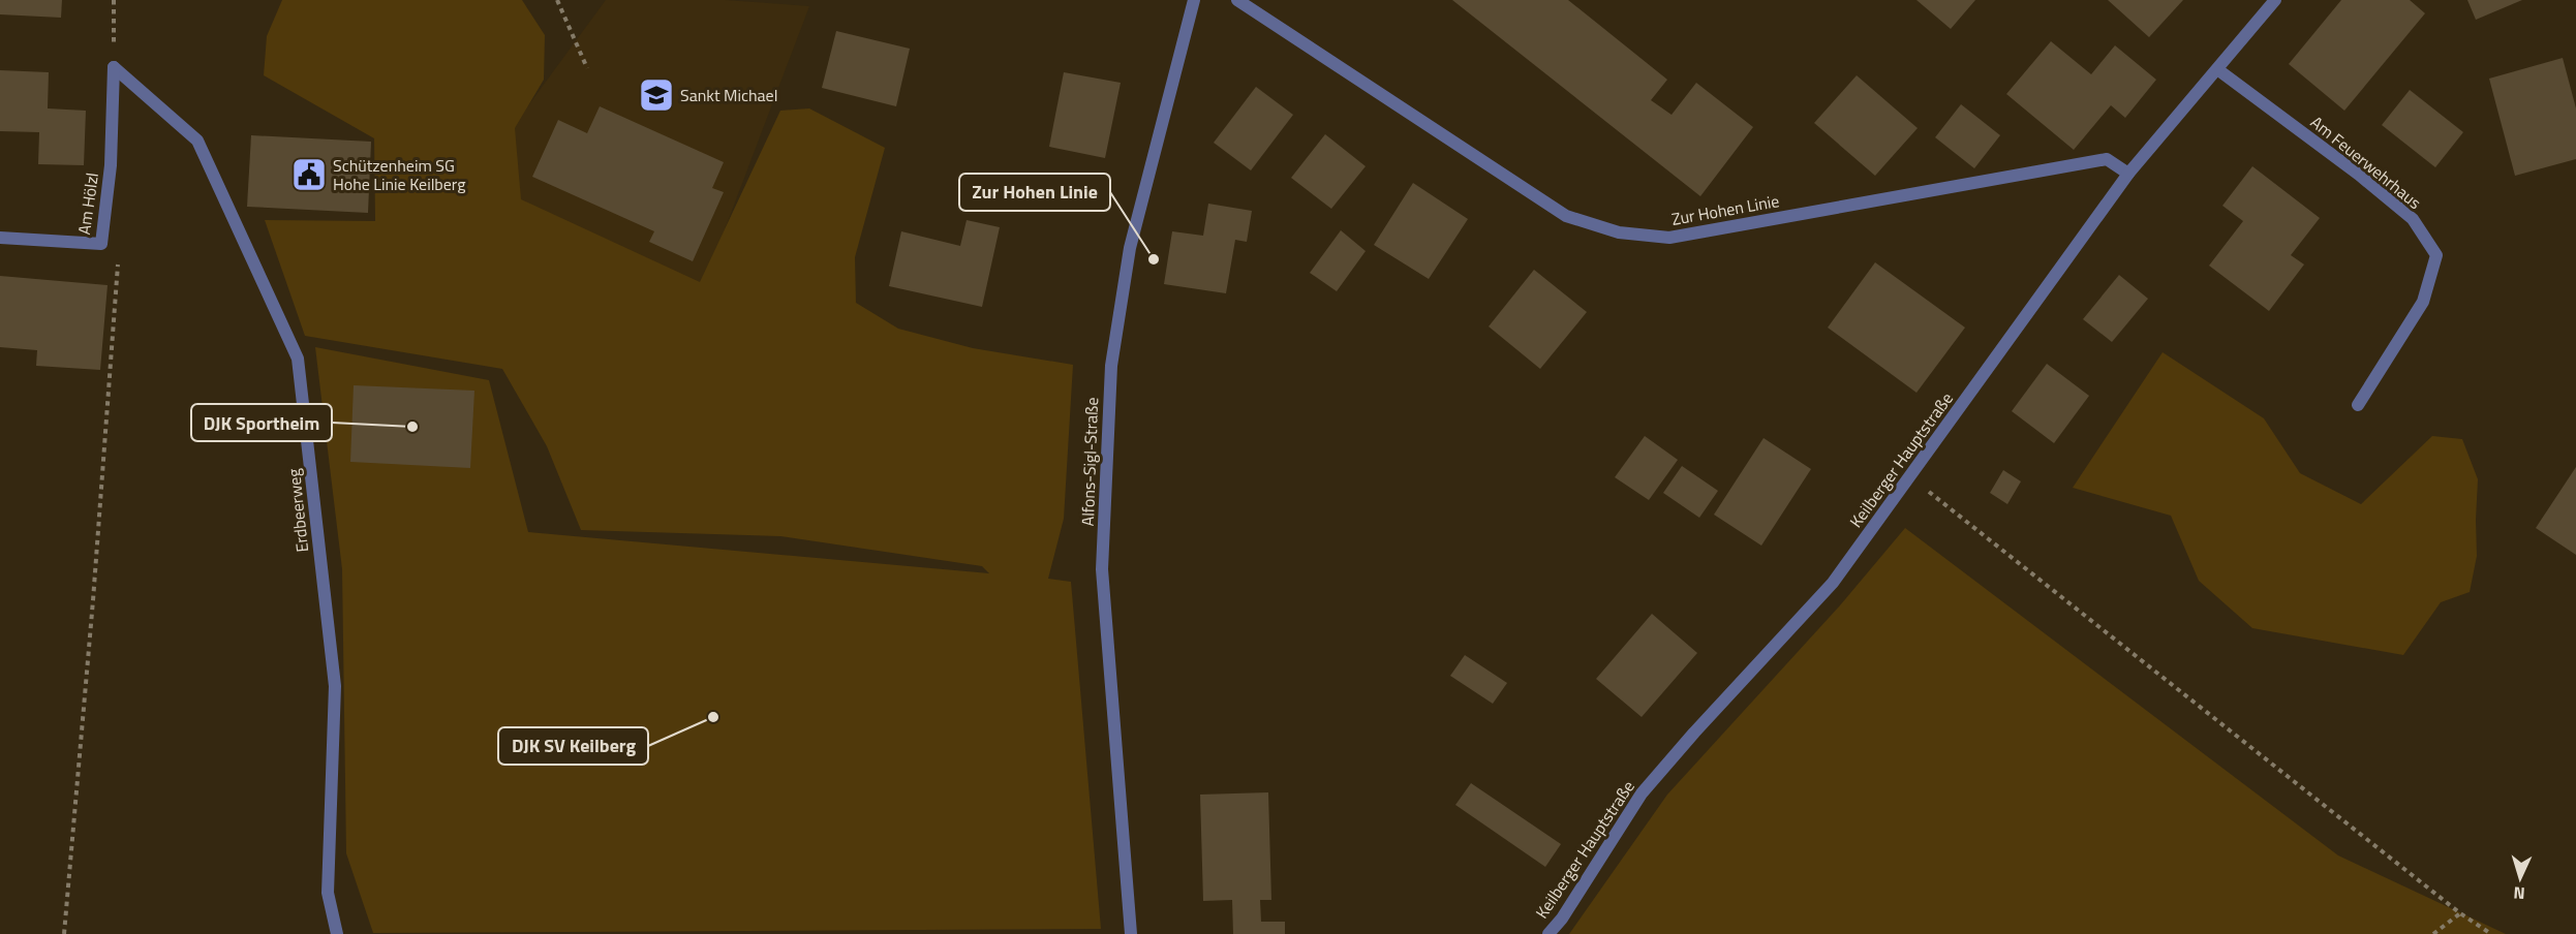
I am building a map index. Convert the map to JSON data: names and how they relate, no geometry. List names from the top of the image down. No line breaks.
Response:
{"streets":{"street":["Am Feuerwehrhaus","Am Hölzl","Zur Hohen Linie","Keilberger Hauptstraße","Alfons-Sigl-Straße","Erdbeerweg"]},"crossings":[["Am Feuerwehrhaus","Keilberger Hauptstraße"],["Am Hölzl","Erdbeerweg"],["Zur Hohen Linie","Keilberger Hauptstraße"]],"places":{"school or university":["Sankt Michael"],"public building":["Schützenheim SG Hohe Linie Keilberg"],"other":["Zur Hohen Linie","DJK Sportheim","DJK SV Keilberg"]},"north":"bottom"}
